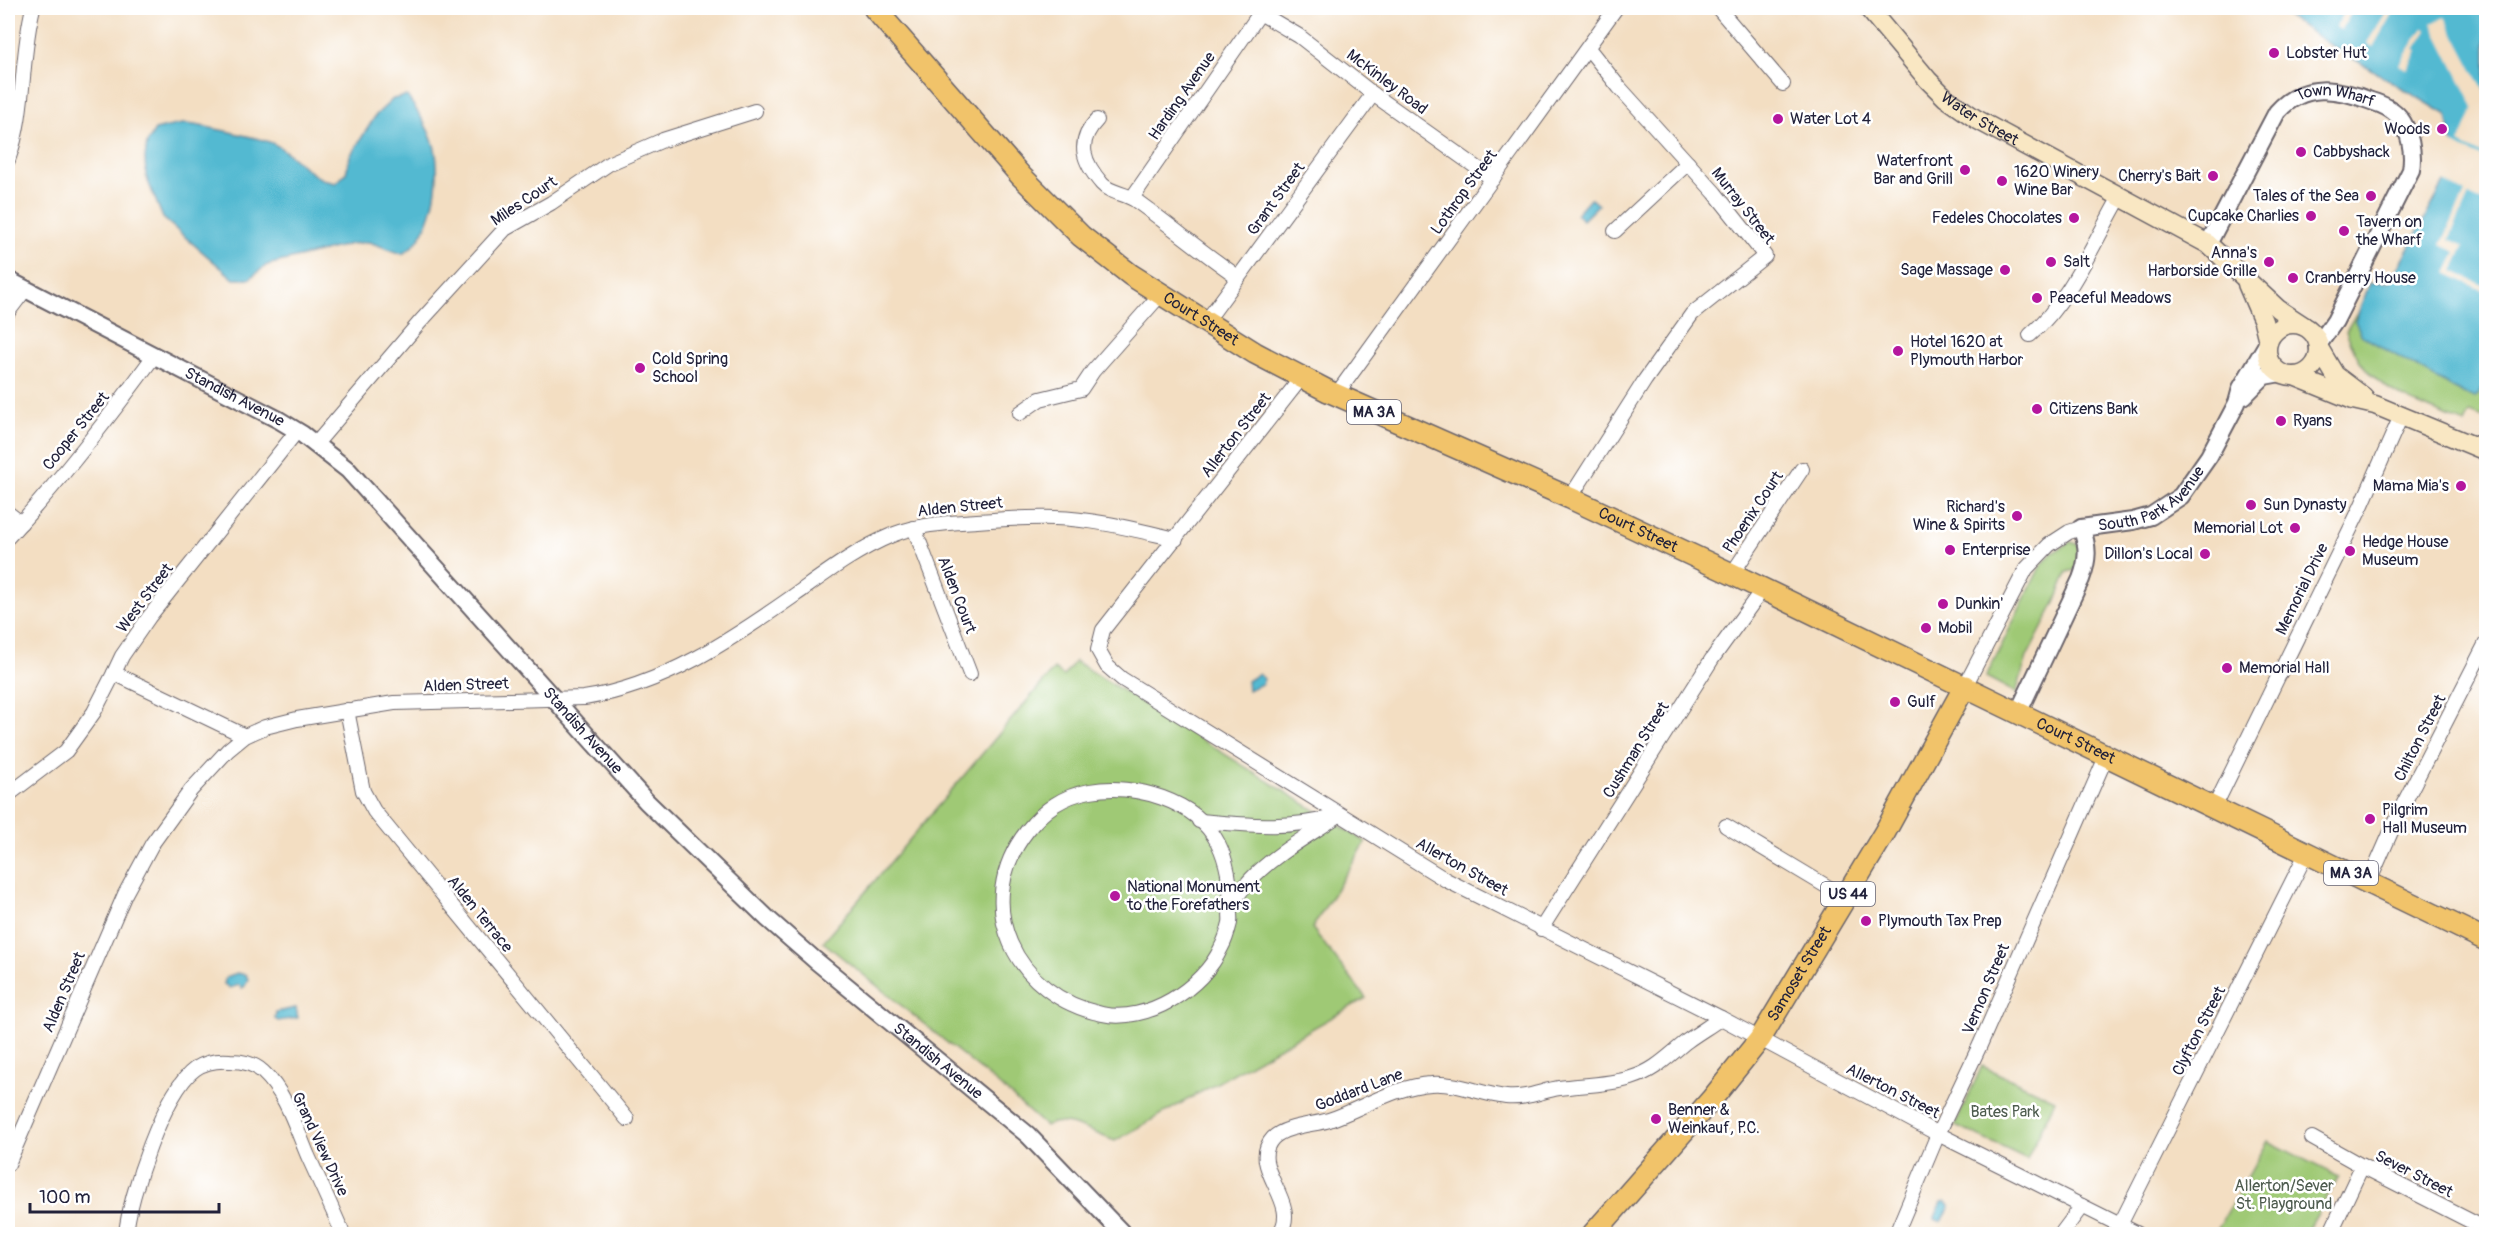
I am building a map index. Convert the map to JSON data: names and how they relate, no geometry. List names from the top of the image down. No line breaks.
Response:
{"streets":{"main road":["Water Street","Court Street","MA 3A","US 44","Samoset Street"],"street":["McKinley Road","Harding Avenue","Town Wharf","Lothrop Street","Grant Street","Miles Court","Murray Street","Standish Avenue","Cooper Street","Allerton Street","South Park Avenue","Alden Street","Phoenix Court","Memorial Drive","Alden Court","West Street","Chilton Street","Cushman Street","Alden Terrace","Vernon Street","Clyfton Street","Goddard Lane","Grand View Drive","Sever Street"]},"crossings":[["McKinley Road","Harding Avenue"],["McKinley Road","Lothrop Street"],["McKinley Road","Grant Street"],["Town Wharf","Water Street"],["Town Wharf","South Park Avenue"],["Water Street","South Park Avenue"],["Lothrop Street","Murray Street"],["Lothrop Street","Court Street"],["Grant Street","Court Street"],["Miles Court","Standish Avenue"],["Murray Street","Court Street"],["Court Street","Allerton Street"],["Court Street","South Park Avenue"],["Court Street","Phoenix Court"],["Court Street","Memorial Drive"],["Court Street","Chilton Street"],["Court Street","Cushman Street"],["Court Street","Samoset Street"],["Court Street","Vernon Street"],["Court Street","Clyfton Street"],["Standish Avenue","Cooper Street"],["Standish Avenue","Alden Street"],["Standish Avenue","West Street"],["Allerton Street","Alden Street"],["Allerton Street","Cushman Street"],["Allerton Street","Samoset Street"],["Allerton Street","Vernon Street"],["Allerton Street","Clyfton Street"],["Allerton Street","Goddard Lane"],["Alden Street","Alden Court"],["Alden Street","Alden Terrace"]],"parks":["Bates Park","Allerton/Sever St. Playground"],"places":["Lobster Hut","Water Lot 4","Woods","Cabbyshack","Waterfront Bar and Grill","Cherry's Bait","1620 Winery Wine Bar","Tales of the Sea","Cupcake Charlies","Fedeles Chocolates","Tavern on the Wharf","Salt","Anna's Harborside Grille","Sage Massage","Cranberry House","Peaceful Meadows","Hotel 1620 at Plymouth Harbor","Cold Spring School","Citizens Bank","Ryans","Mama Mia's","Sun Dynasty","Richard's Wine & Spirits","Memorial Lot","Enterprise","Hedge House Museum","Dillon's Local","Dunkin'","Mobil","Memorial Hall","Gulf","Pilgrim Hall Museum","National Monument to the Forefathers","Plymouth Tax Prep","Benner & Weinkauf, P.C."],"scale_bar":"100 m"}
